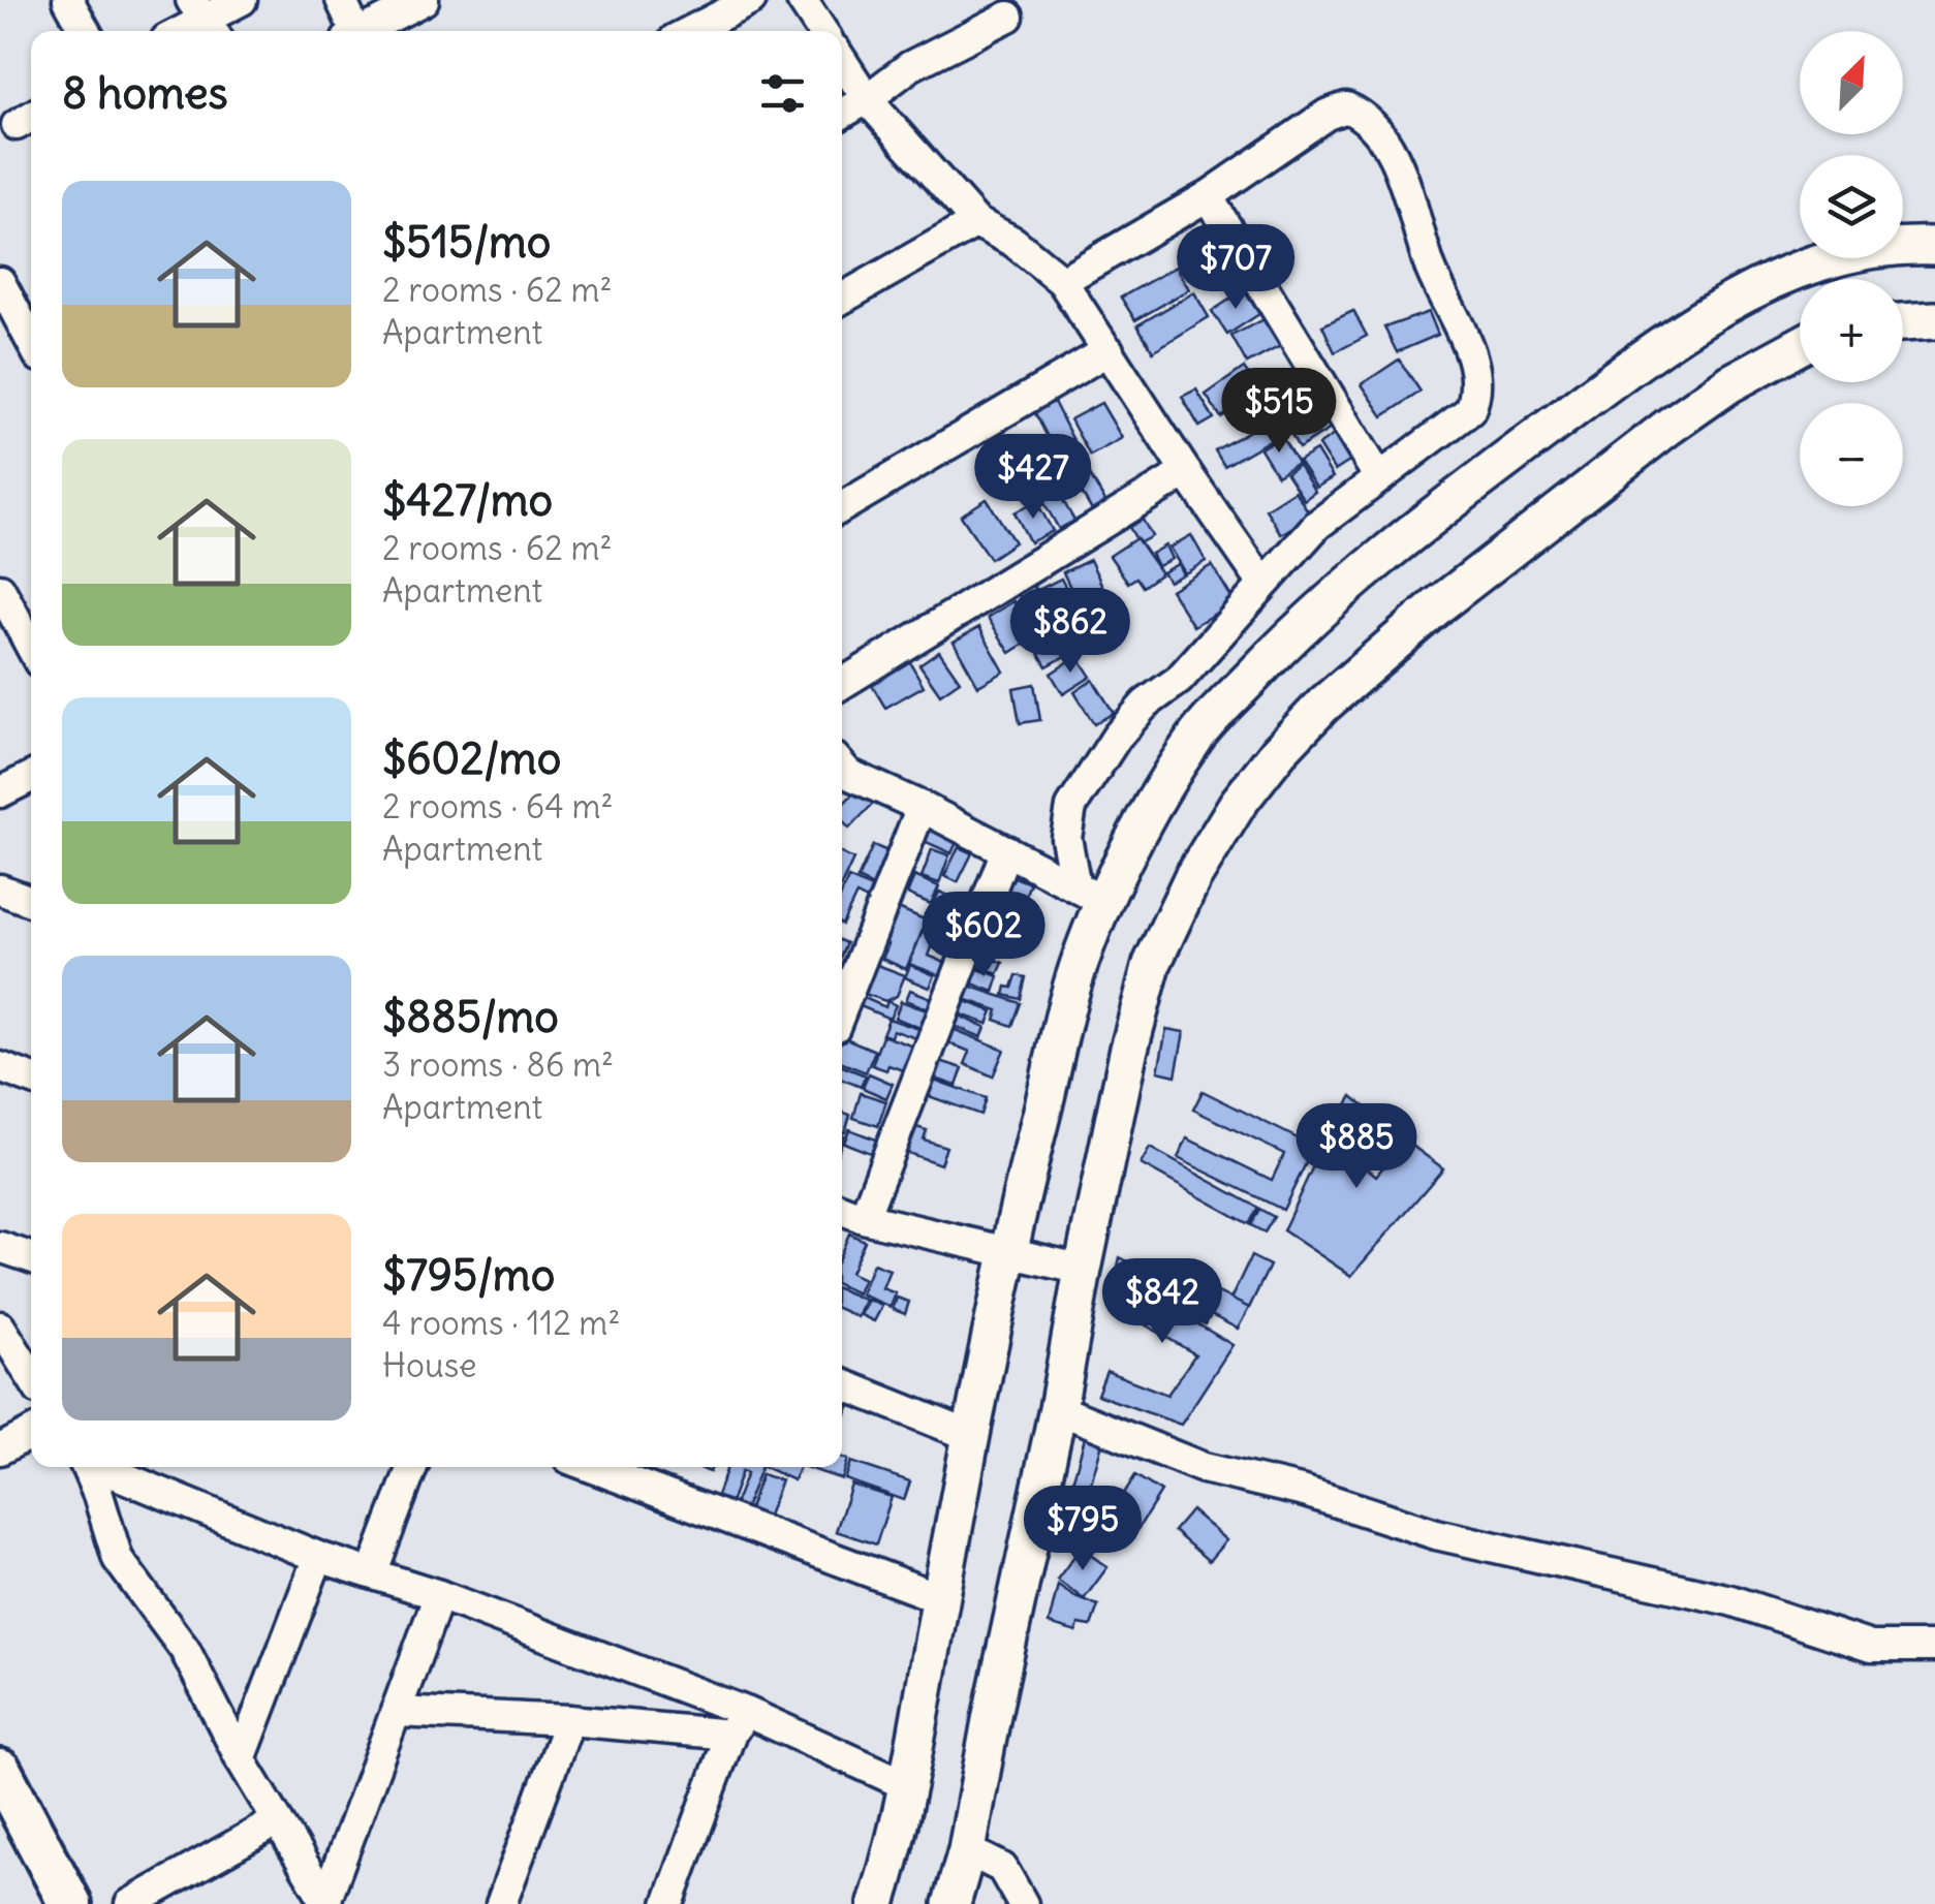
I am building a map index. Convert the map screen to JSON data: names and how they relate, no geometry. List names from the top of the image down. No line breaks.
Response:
{"north":"top right","page":{"map_buttons":["+","−"],"heading":"8 homes","list":[{"name":"$515/mo","note":"2 rooms · 62 m² · Apartment"},{"name":"$427/mo","note":"2 rooms · 62 m² · Apartment"},{"name":"$602/mo","note":"2 rooms · 64 m² · Apartment"},{"name":"$885/mo","note":"3 rooms · 86 m² · Apartment"},{"name":"$795/mo","note":"4 rooms · 112 m² · House"}],"price":["$707","$515","$427","$862","$602","$885","$842","$795"]}}
